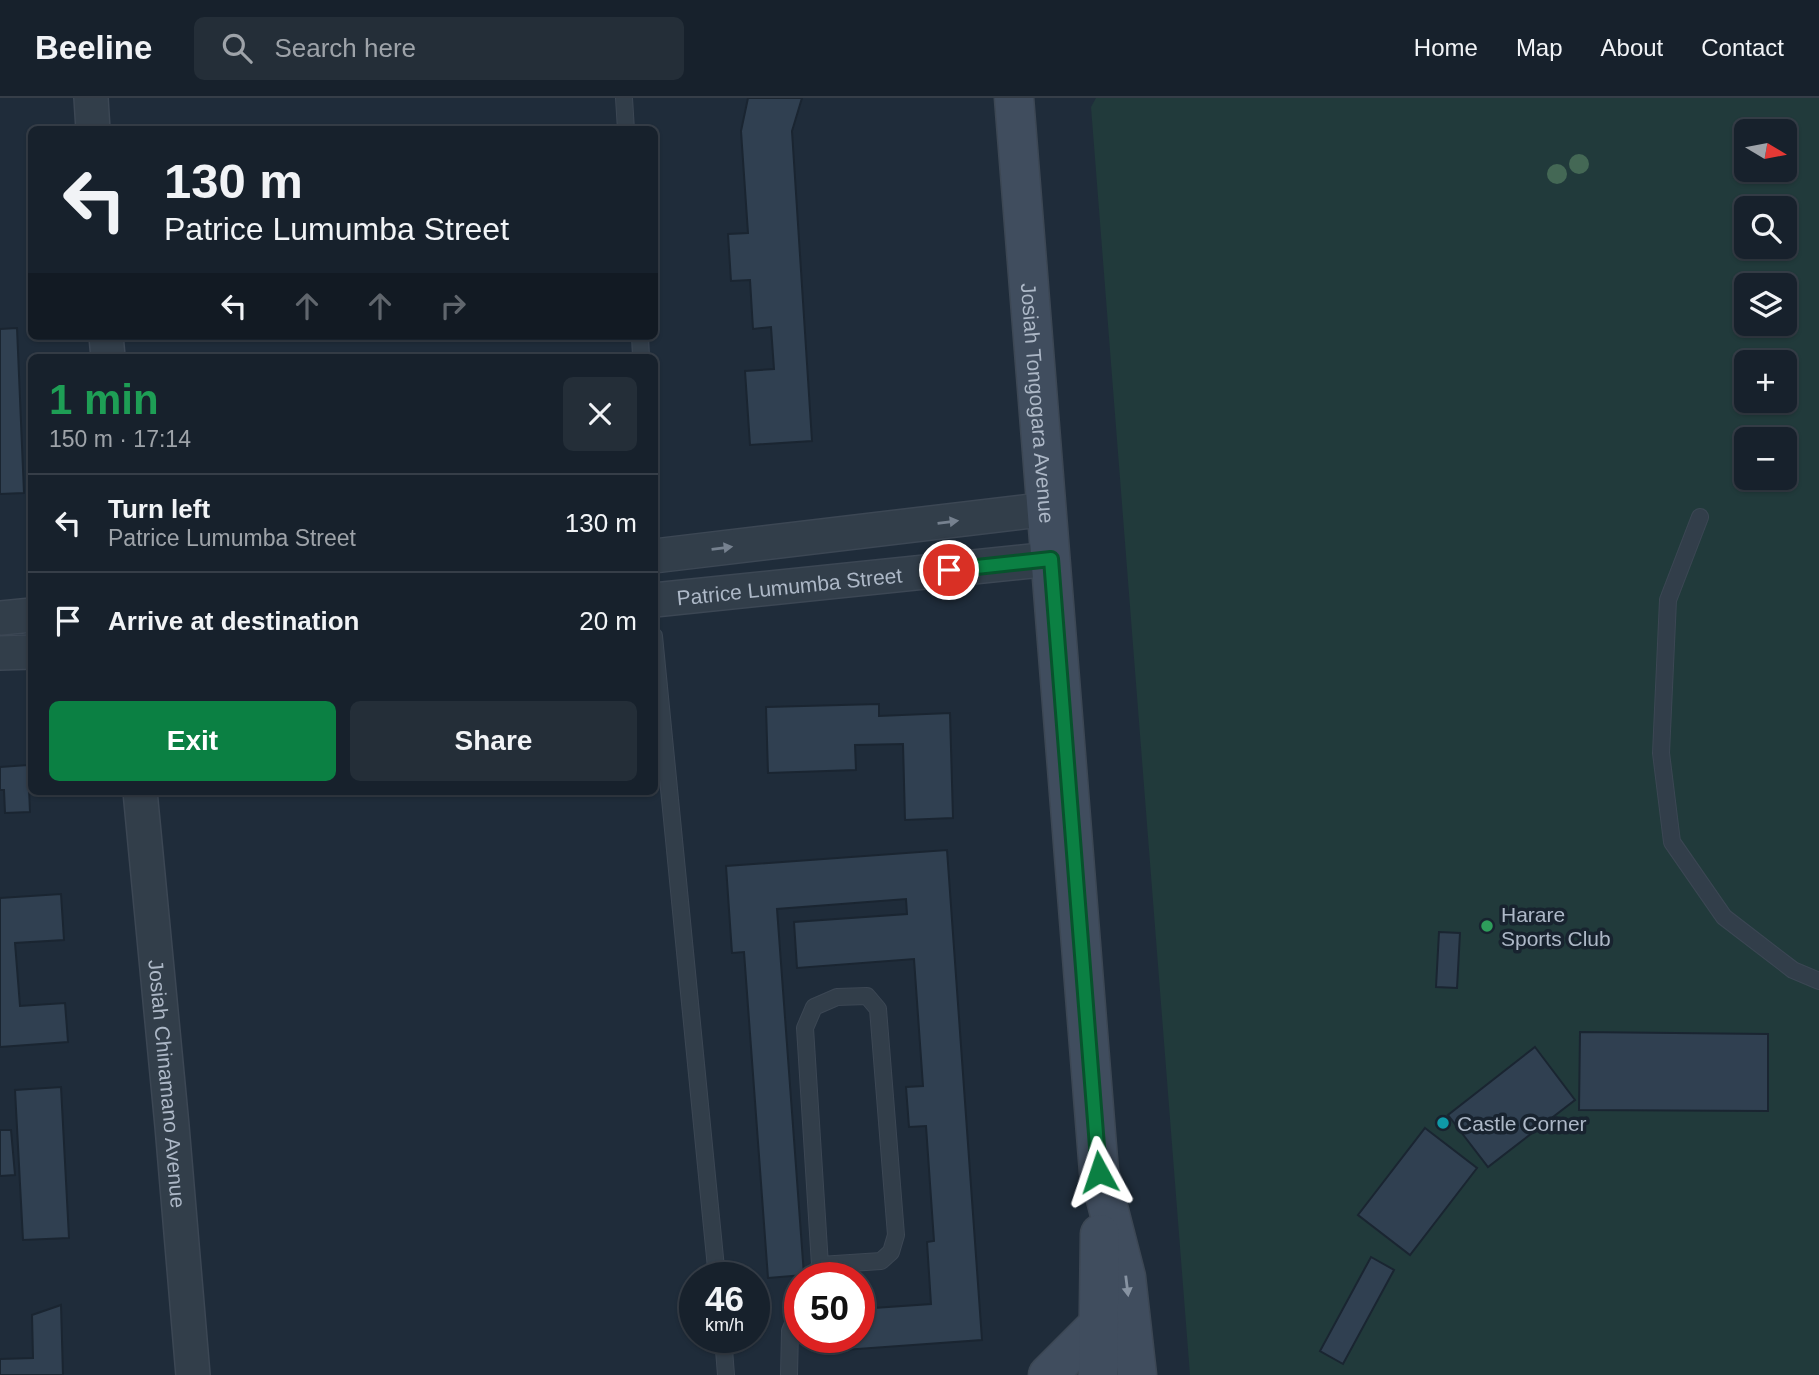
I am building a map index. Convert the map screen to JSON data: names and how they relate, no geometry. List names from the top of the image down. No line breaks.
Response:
{"streets":{"main road":["Josiah Tongogara Avenue"],"street":["Patrice Lumumba Street","Josiah Chinamano Avenue"]},"crossings":[["Josiah Tongogara Avenue","Patrice Lumumba Street"]],"places":["Harare Sports Club","Castle Corner"],"north":"right","page":{"header":"Beeline","search":"Search here","nav":["Home","Map","About","Contact"],"map_buttons":["+","−"],"turn":["130 m","Patrice Lumumba Street"],"heading":["1 min","150 m · 17:14"],"list":[{"name":"Turn left","note":"Patrice Lumumba Street","value":"130 m"},{"name":"Arrive at destination","value":"20 m"}],"buttons":["Exit","Share"],"speed":"46 km/h","limit":"50"}}
